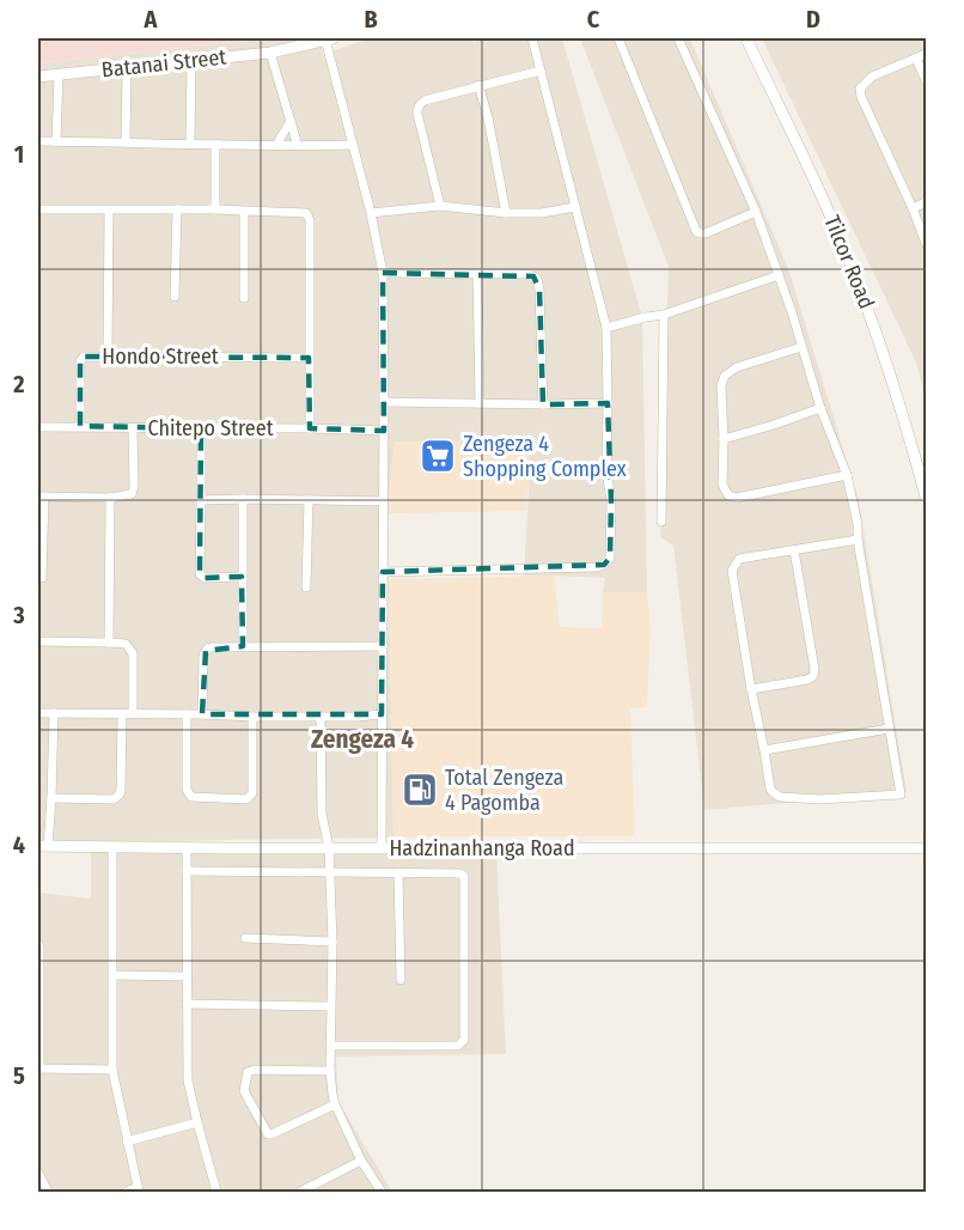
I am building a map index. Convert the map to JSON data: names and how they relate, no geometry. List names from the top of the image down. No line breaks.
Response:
{"streets":{"street":["Batanai Street","Tilcor Road","Hondo Street","Chitepo Street","Hadzinanhanga Road"]},"crossings":[["Hondo Street","Chitepo Street"]],"districts":["Zengeza 4"],"places":{"supermarket":["Zengeza 4 Shopping Complex"],"fuel station":["Total Zengeza 4 Pagomba"]},"grid":{"columns":["A","B","C","D"],"rows":["1","2","3","4","5"]}}
